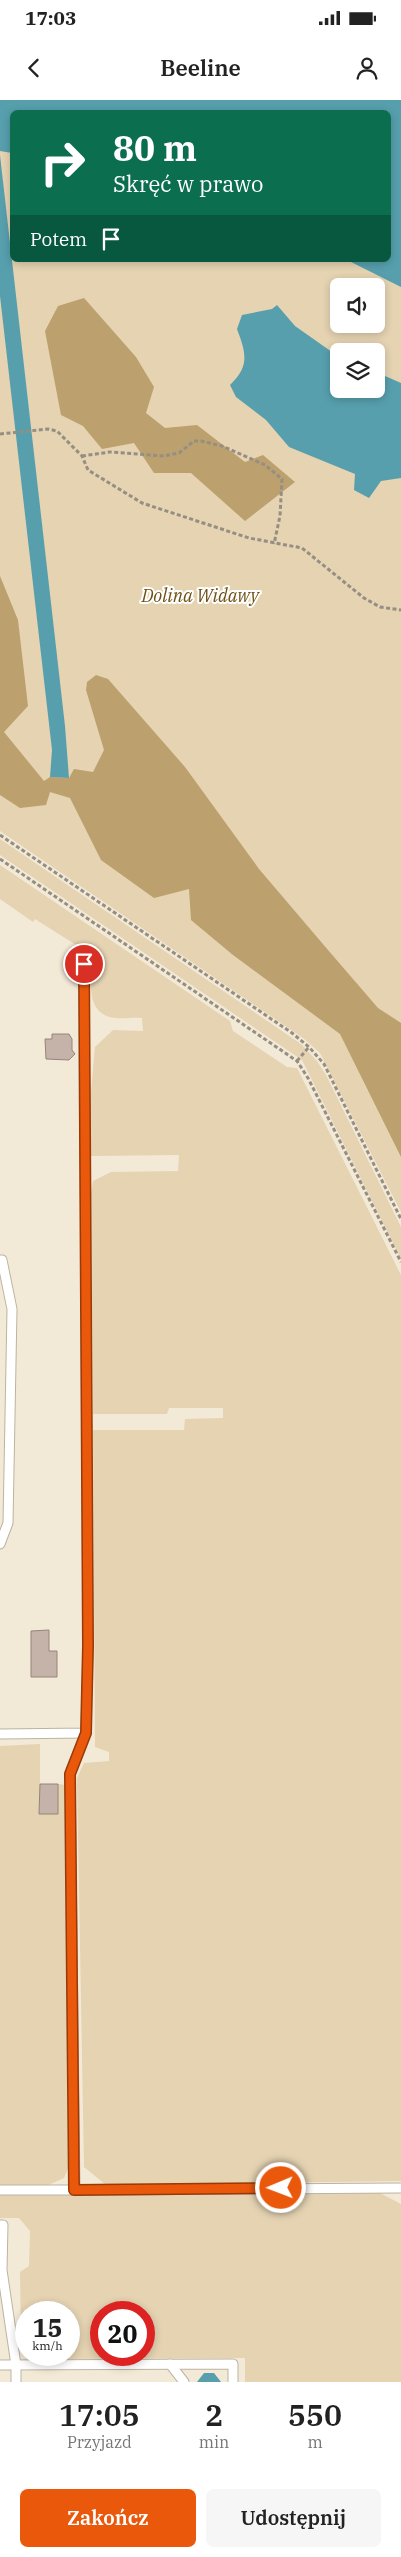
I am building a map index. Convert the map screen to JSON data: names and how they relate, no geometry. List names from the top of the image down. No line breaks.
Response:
{"parks":["Dolina Widawy"],"page":{"status":"17:03","header":"Beeline","turn":["80 m","Skręć w prawo"],"then":"Potem","speed":"15 km/h","limit":"20","eta":["17:05","Przyjazd","2","min","550","m"],"buttons":["Zakończ","Udostępnij"]}}
